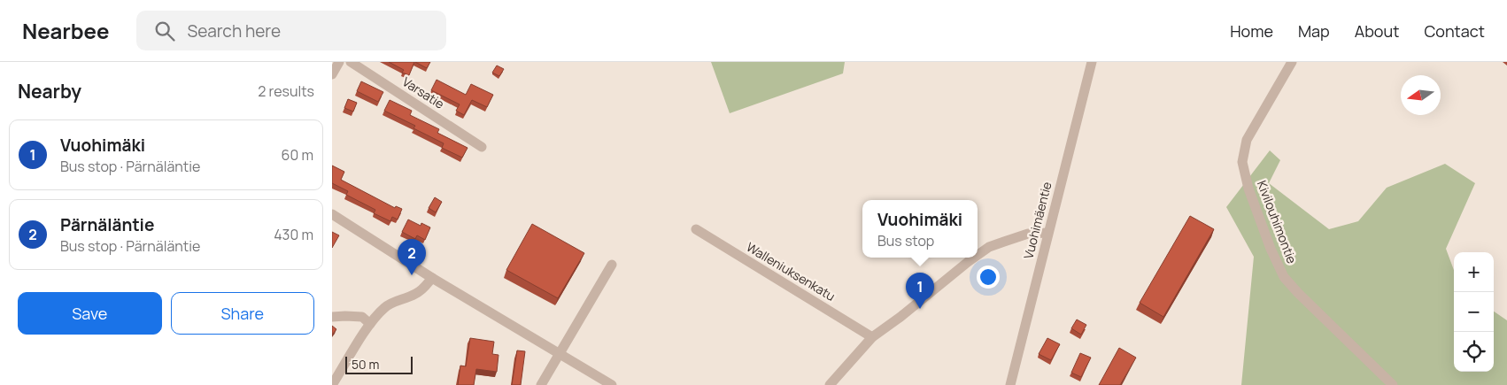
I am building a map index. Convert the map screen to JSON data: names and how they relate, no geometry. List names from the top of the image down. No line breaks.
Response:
{"streets":{"street":["Varsatie","Vuohimäentie","Kivilouhimontie","Walleniuksenkatu"]},"scale_bar":"50 m","north":"left","page":{"header":"Nearbee","search":"Search here","nav":["Home","Map","About","Contact"],"heading":["Nearby","2 results"],"list":[{"mark":"1","name":"Vuohimäki","note":"Bus stop · Pärnäläntie","value":"60 m"},{"mark":"2","name":"Pärnäläntie","note":"Bus stop · Pärnäläntie","value":"430 m"}],"popup":["Vuohimäki","Bus stop"],"pins":["2","1"],"map_buttons":["+","−"],"buttons":["Save","Share"],"scale":"50 m"}}
